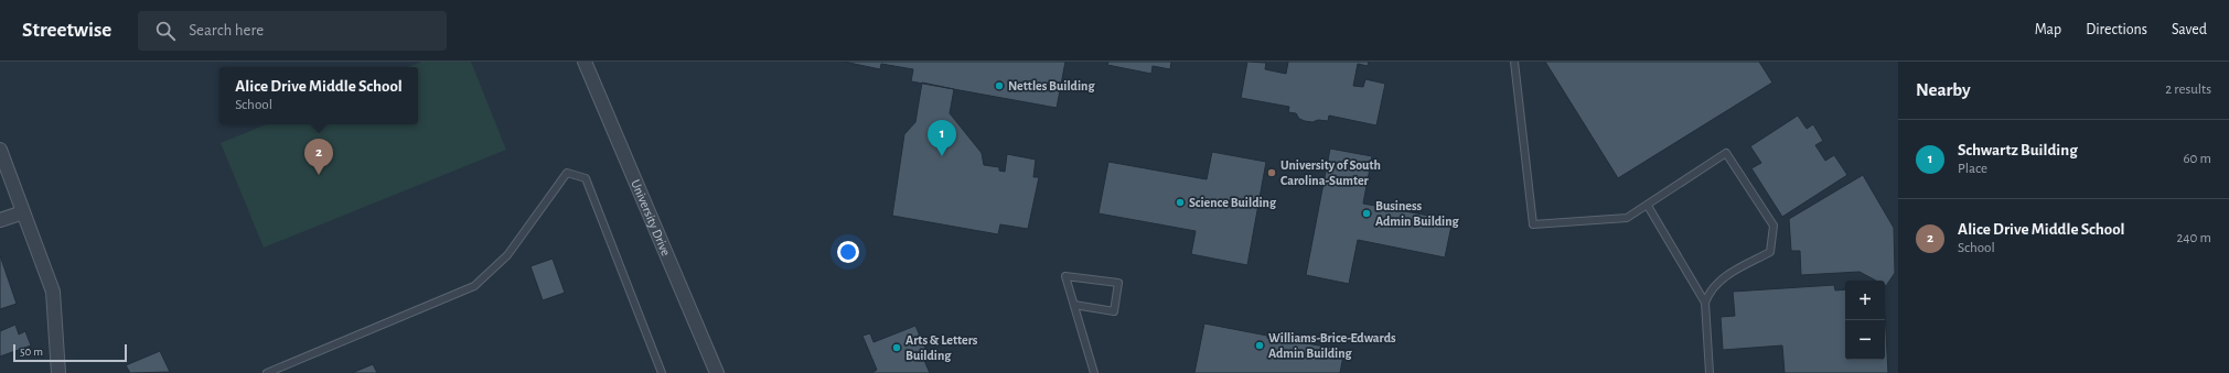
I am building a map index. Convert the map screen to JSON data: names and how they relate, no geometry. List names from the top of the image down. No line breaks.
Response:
{"streets":{"street":["University Drive"]},"places":["Nettles Building","University of South Carolina-Sumter","Science Building","Business Admin Building","Williams-Brice-Edwards Admin Building","Arts & Letters Building"],"scale_bar":"50 m","page":{"header":"Streetwise","search":"Search here","nav":["Map","Directions","Saved"],"heading":["Nearby","2 results"],"popup":["Alice Drive Middle School","School"],"list":[{"mark":"1","name":"Schwartz Building","note":"Place","value":"60 m"},{"mark":"2","name":"Alice Drive Middle School","note":"School","value":"240 m"}],"pins":["1","2"],"map_buttons":["+","−"],"scale":"50 m"}}
